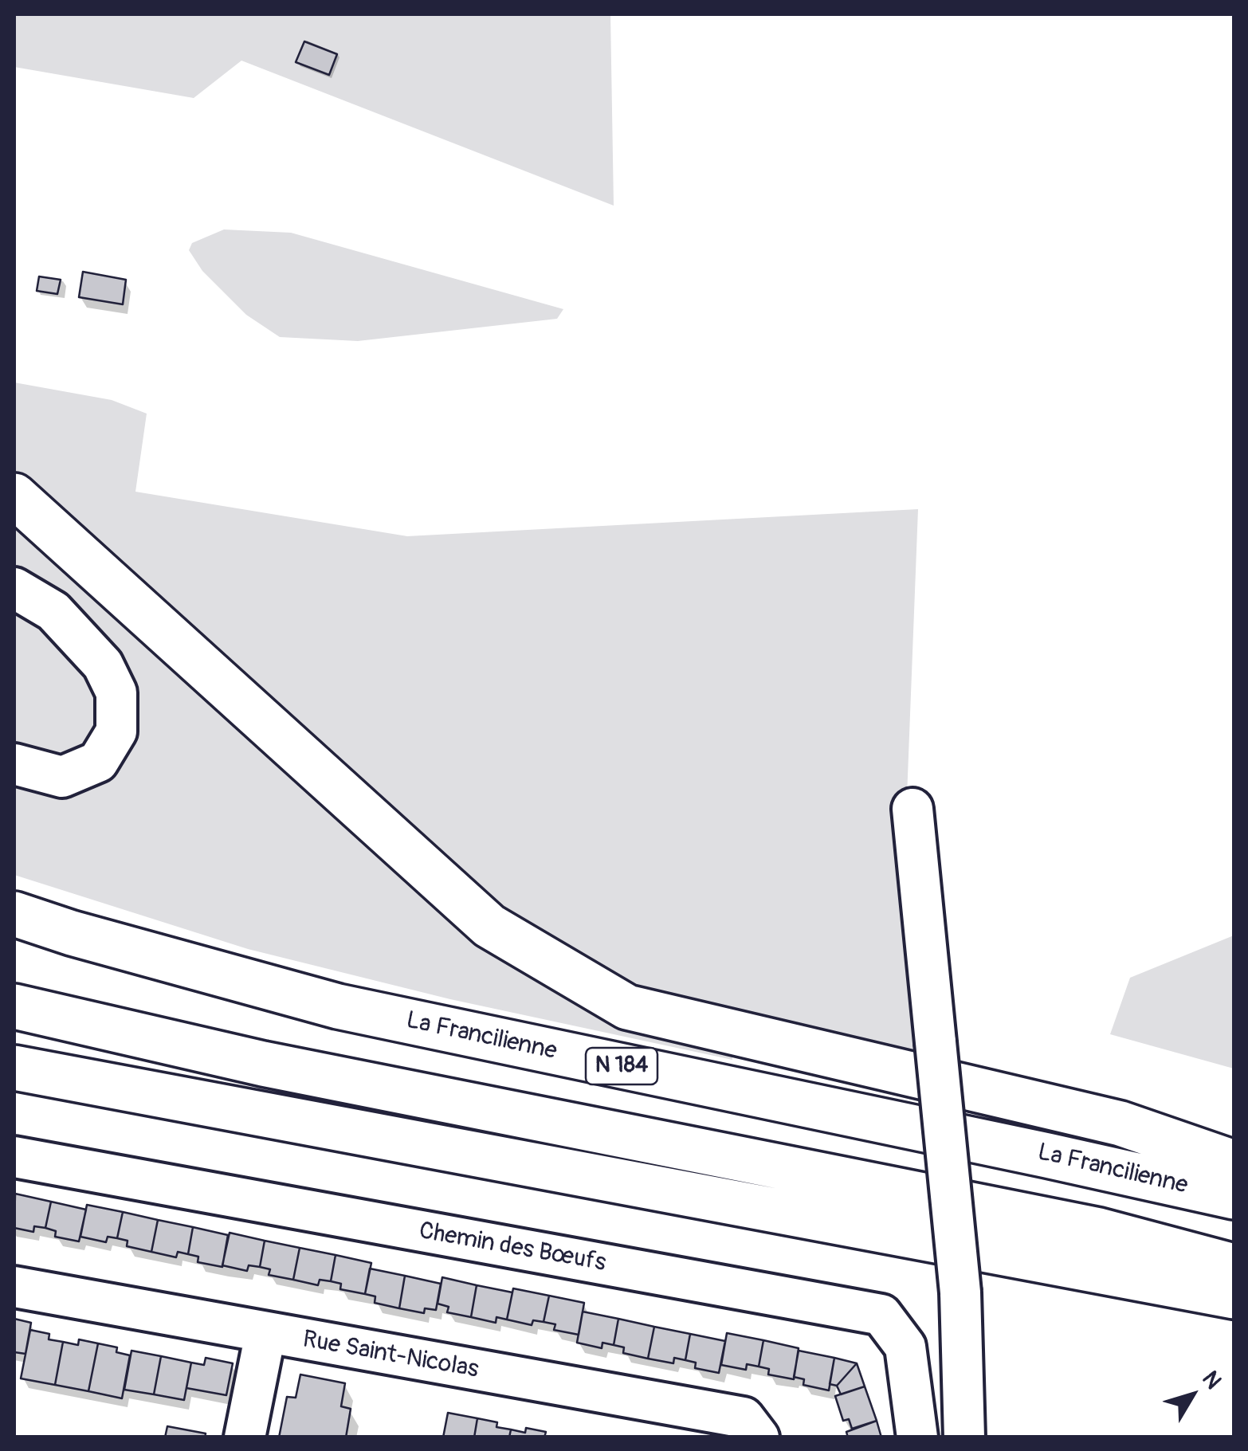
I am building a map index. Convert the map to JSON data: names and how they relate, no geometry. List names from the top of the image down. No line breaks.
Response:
{"streets":{"highway":["La Francilienne","N 184"],"street":["Chemin des Bœufs","Rue Saint-Nicolas"]},"north":"top right"}
